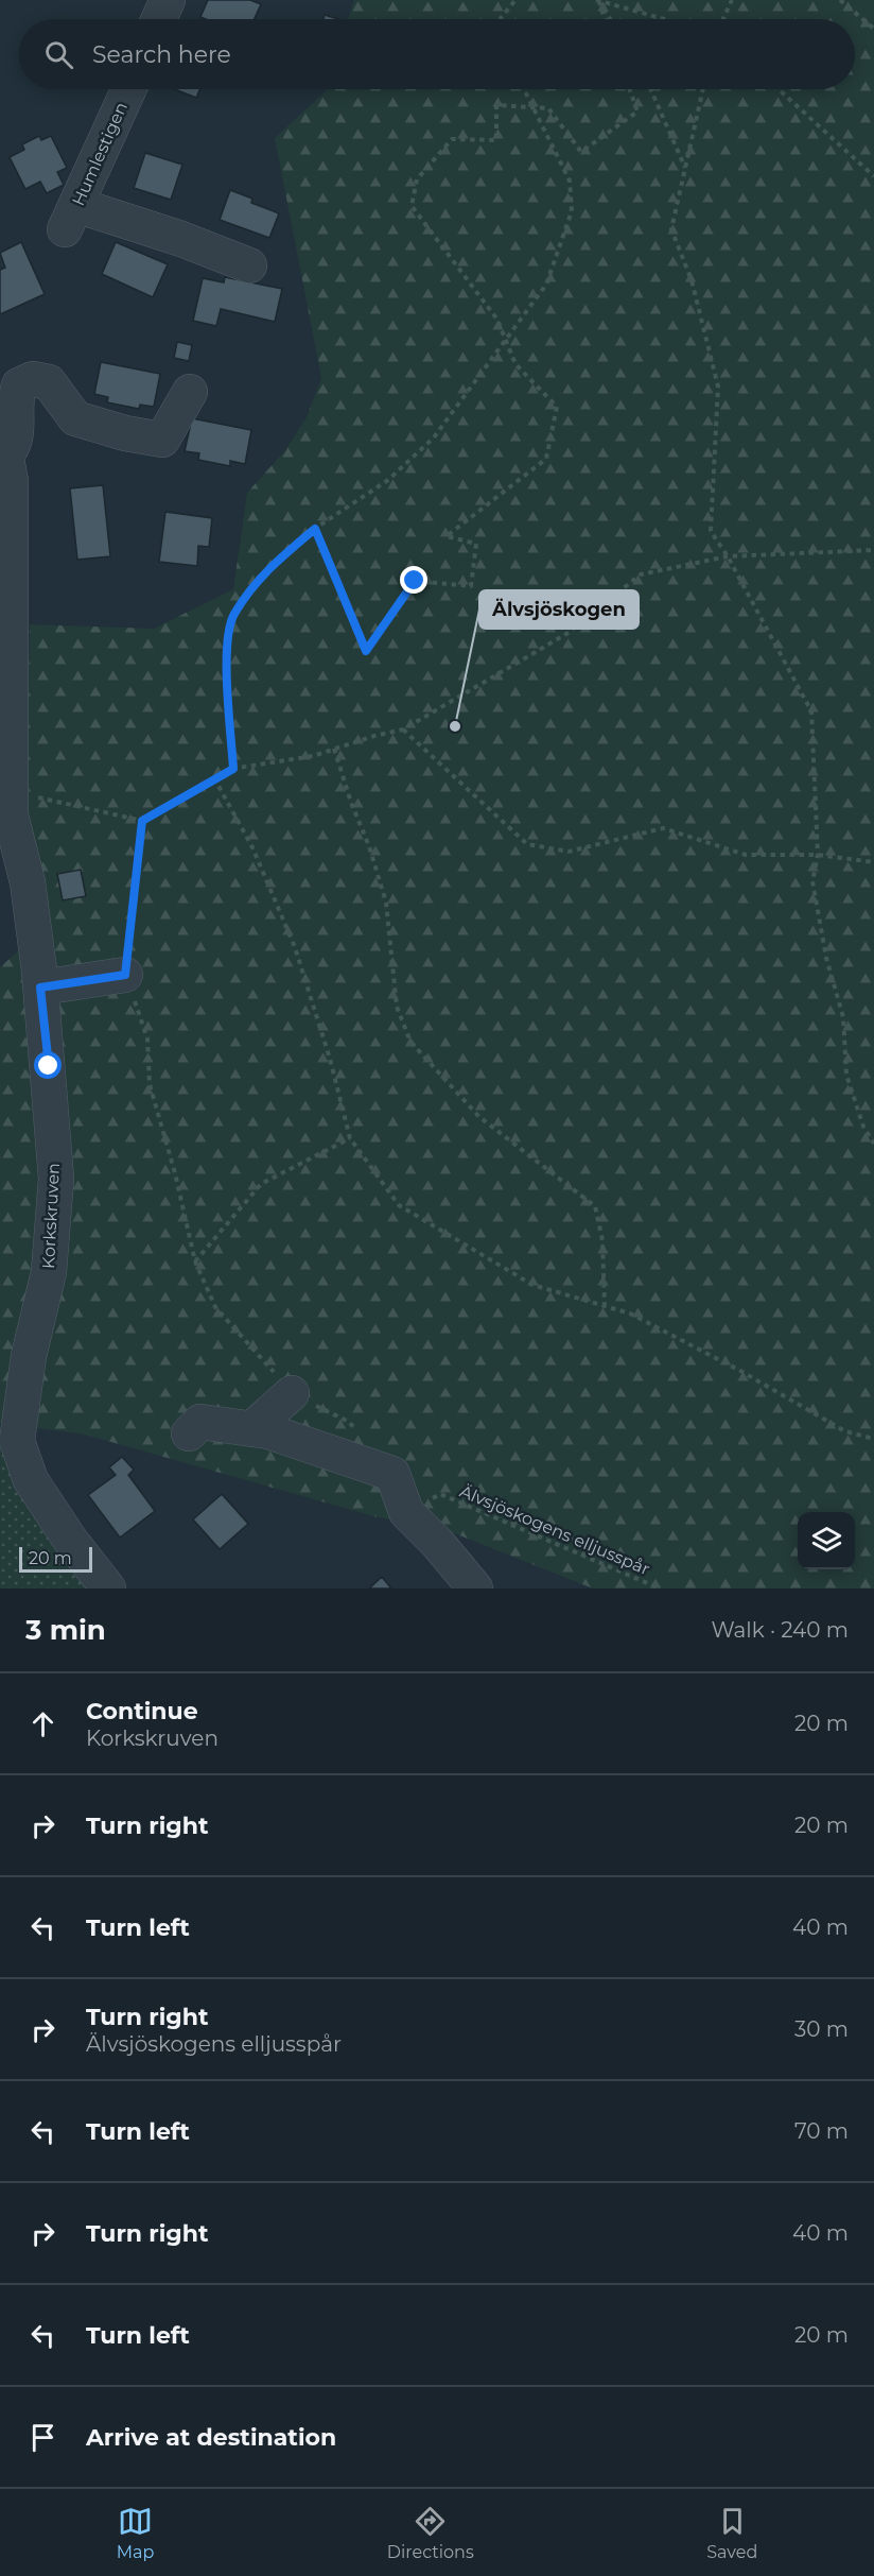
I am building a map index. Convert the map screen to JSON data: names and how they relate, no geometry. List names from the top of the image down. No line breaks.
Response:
{"streets":{"street":["Humlestigen","Korkskruven"],"path":["Älvsjöskogens elljusspår"]},"places":["Älvsjöskogen"],"scale_bar":"20 m","page":{"search":"Search here","scale":"20 m","heading":["3 min","Walk · 240 m"],"list":[["Continue","Korkskruven","20 m"],["Turn right","20 m"],["Turn left","40 m"],["Turn right","Älvsjöskogens elljusspår","30 m"],["Turn left","70 m"],["Turn right","40 m"],["Turn left","20 m"],"Arrive at destination"],"nav":["Map","Directions","Saved"]}}
